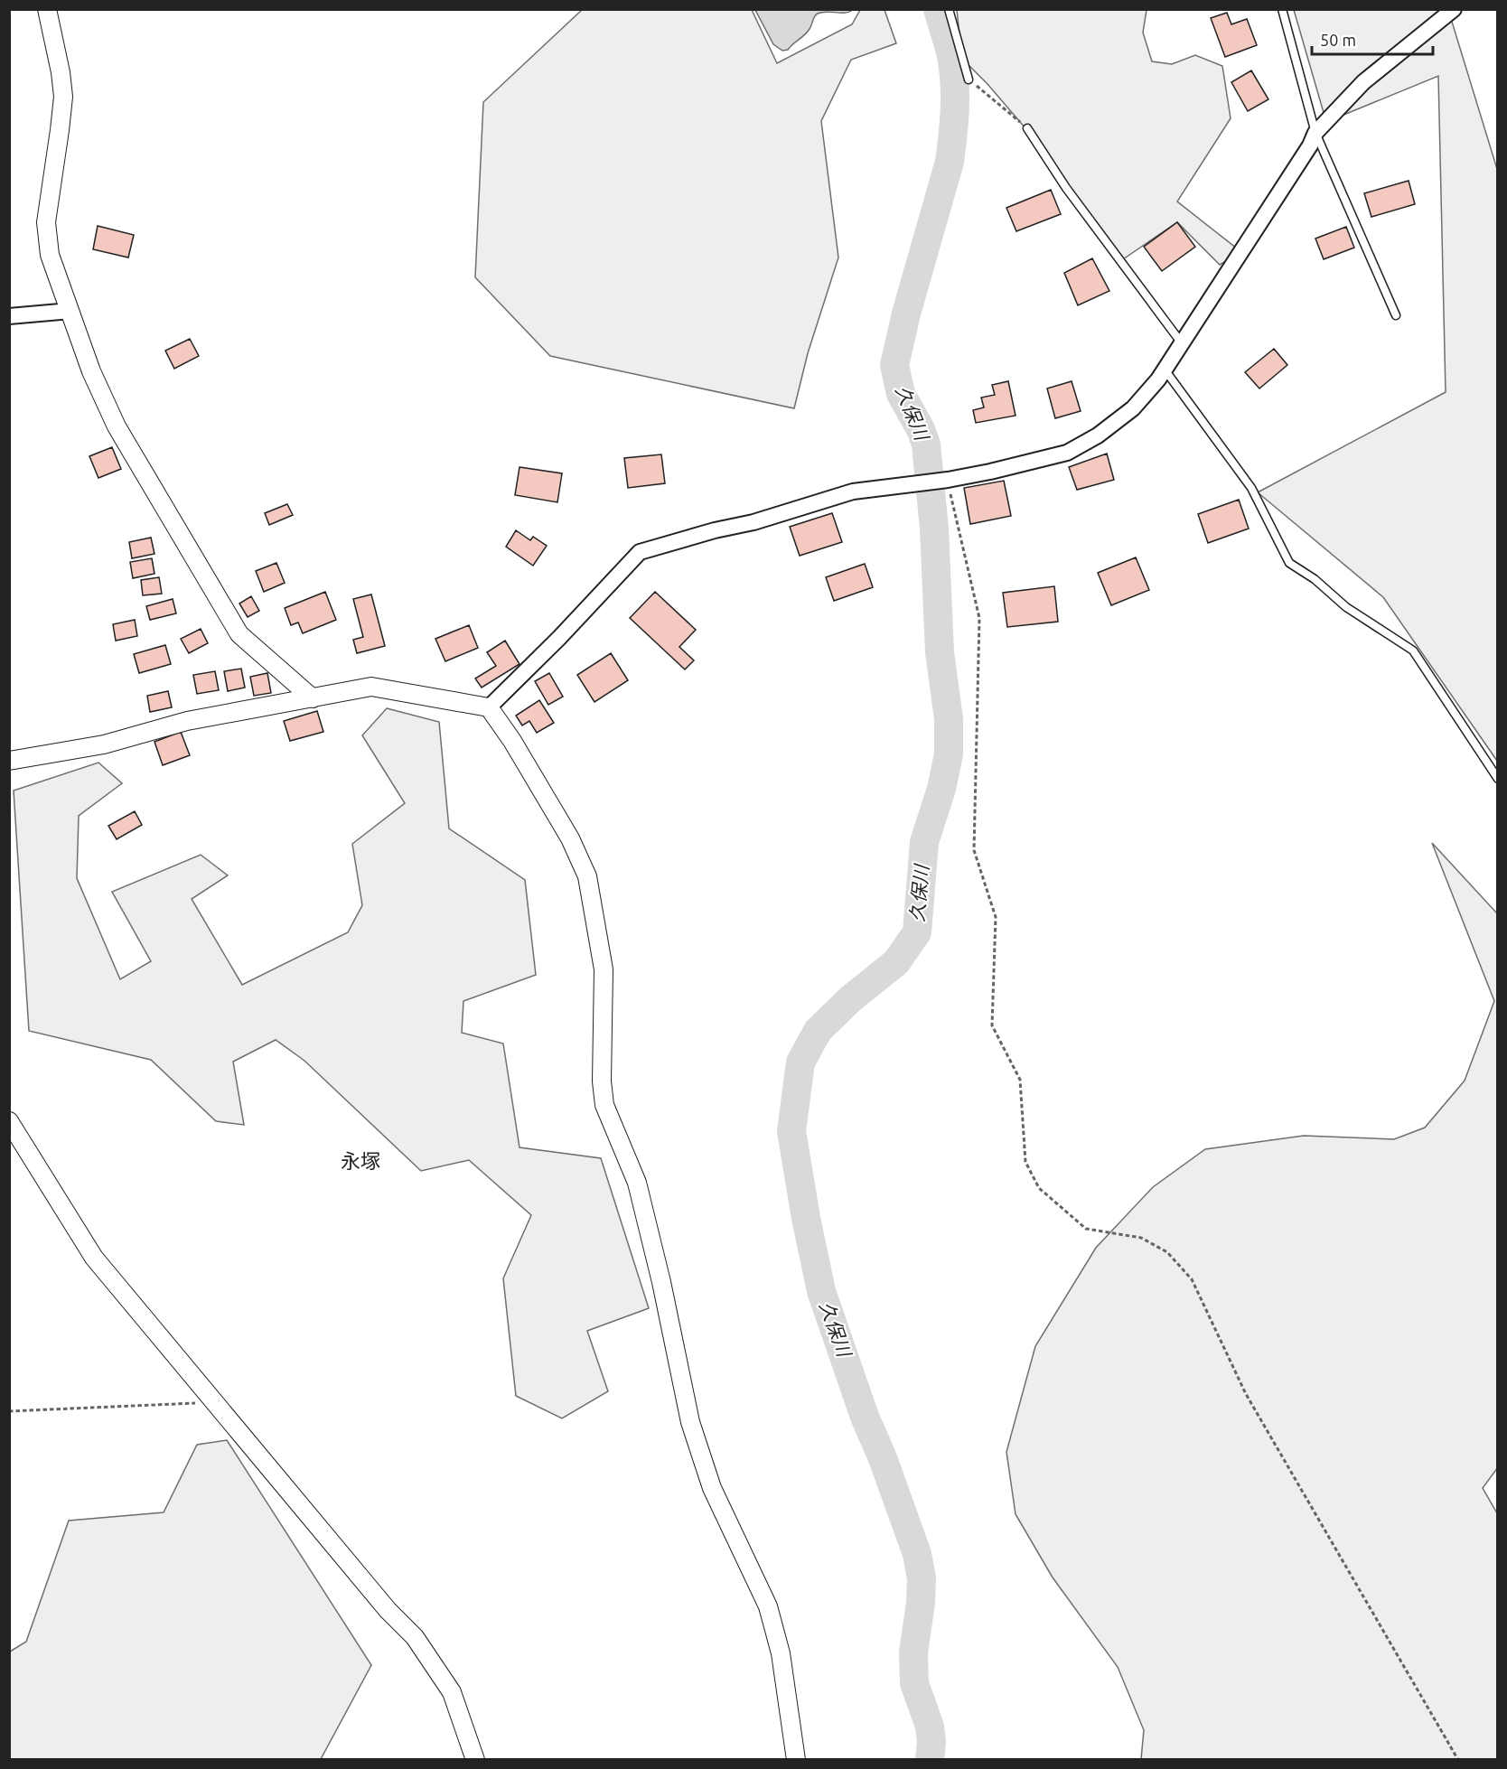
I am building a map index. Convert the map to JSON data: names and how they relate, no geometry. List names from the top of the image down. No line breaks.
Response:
{"districts":["永塚"],"water":["久保川"],"scale_bar":"50 m"}
